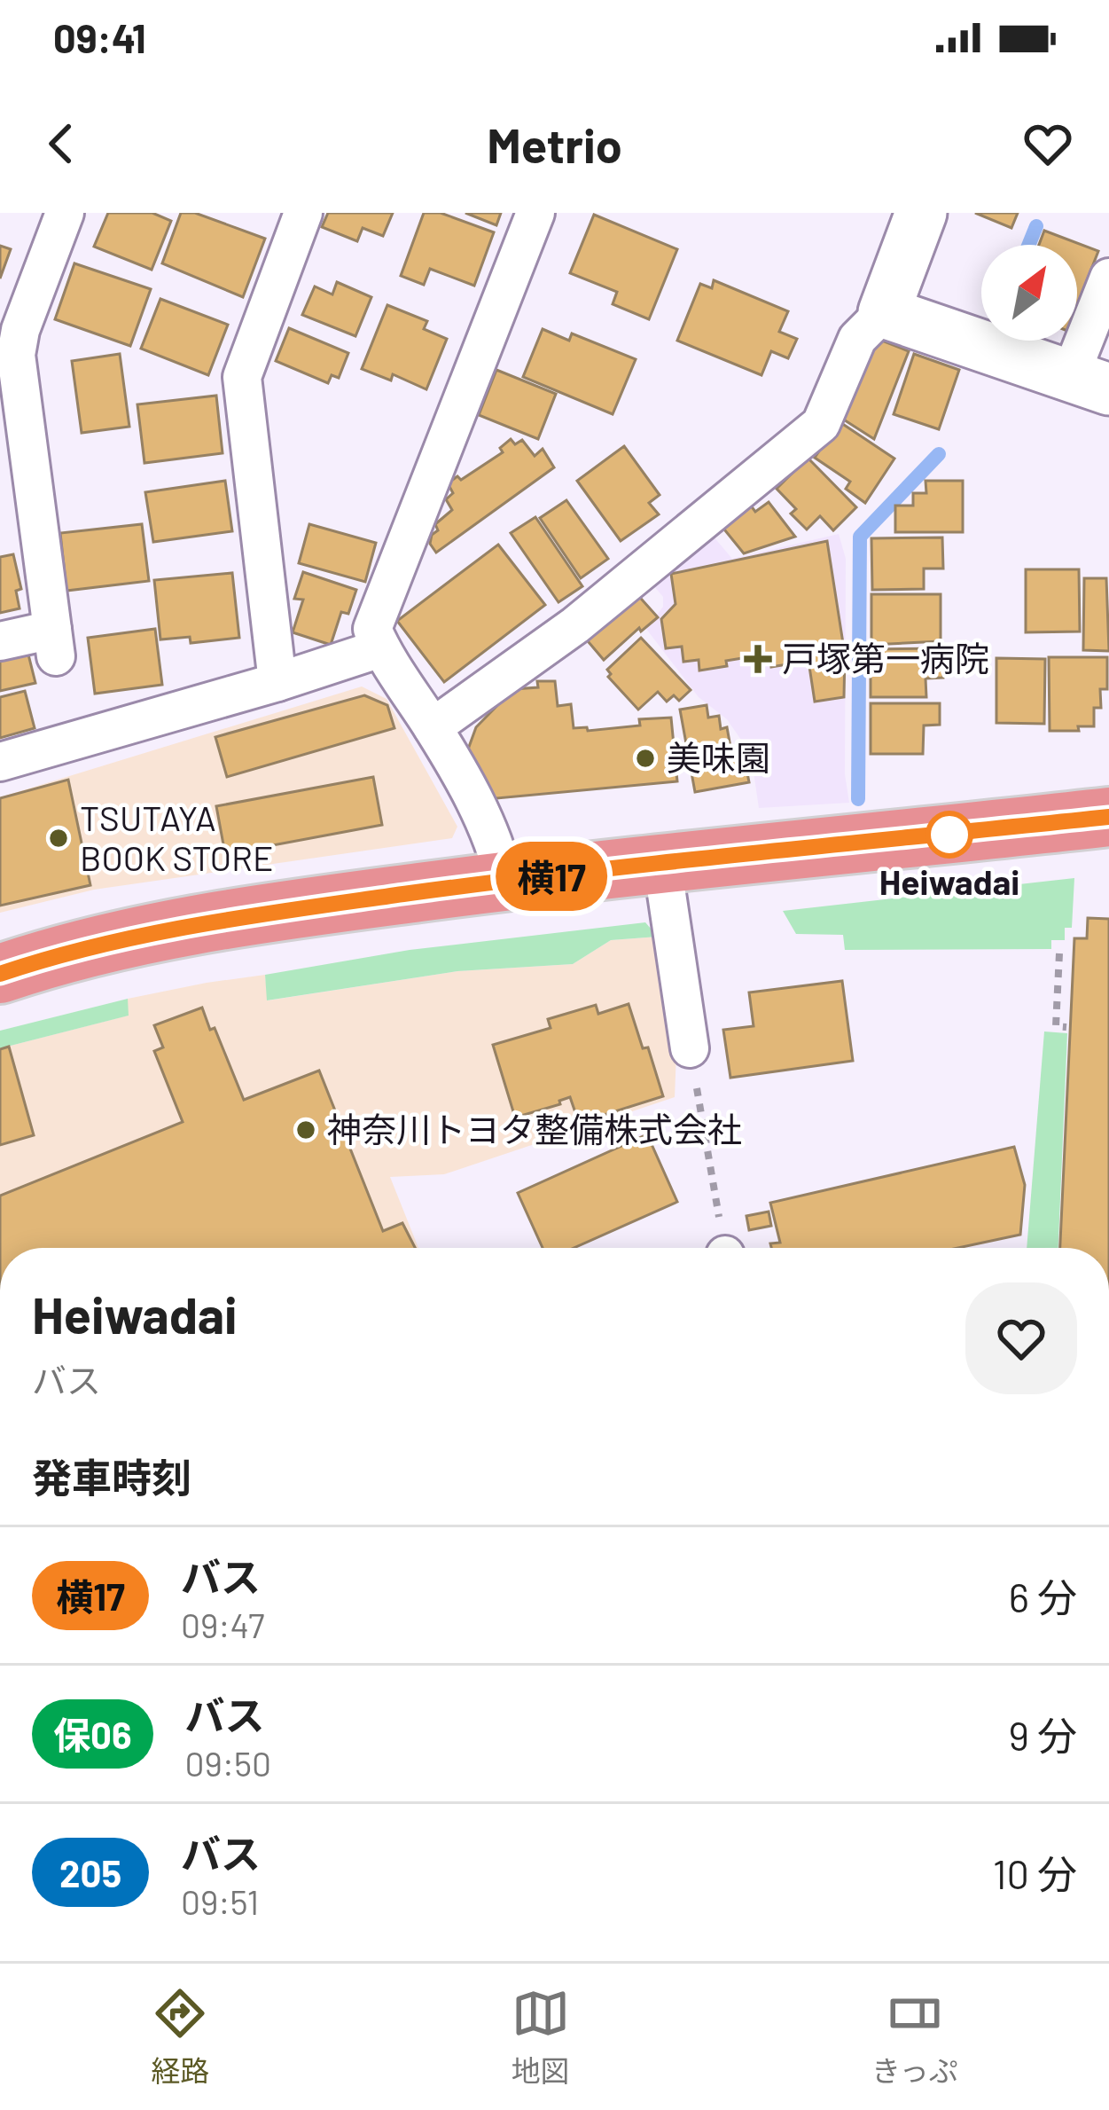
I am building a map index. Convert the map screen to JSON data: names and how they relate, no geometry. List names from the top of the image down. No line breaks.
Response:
{"places":{"health":["戸塚第一病院"],"other":["美味園","Heiwadai","TSUTAYA BOOK STORE","神奈川トヨタ整備株式会社"]},"lines":["bus line 横17"],"north":"top right","page":{"status":"09:41","header":"Metrio","on_map":"横17","heading":[["Heiwadai","バス"],"発車時刻"],"list":[{"mark":"横17","name":"バス","note":"09:47","value":"6 分"},{"mark":"保06","name":"バス","note":"09:50","value":"9 分"},{"mark":"205","name":"バス","note":"09:51","value":"10 分"}],"tabs":["経路","地図","きっぷ"]}}
